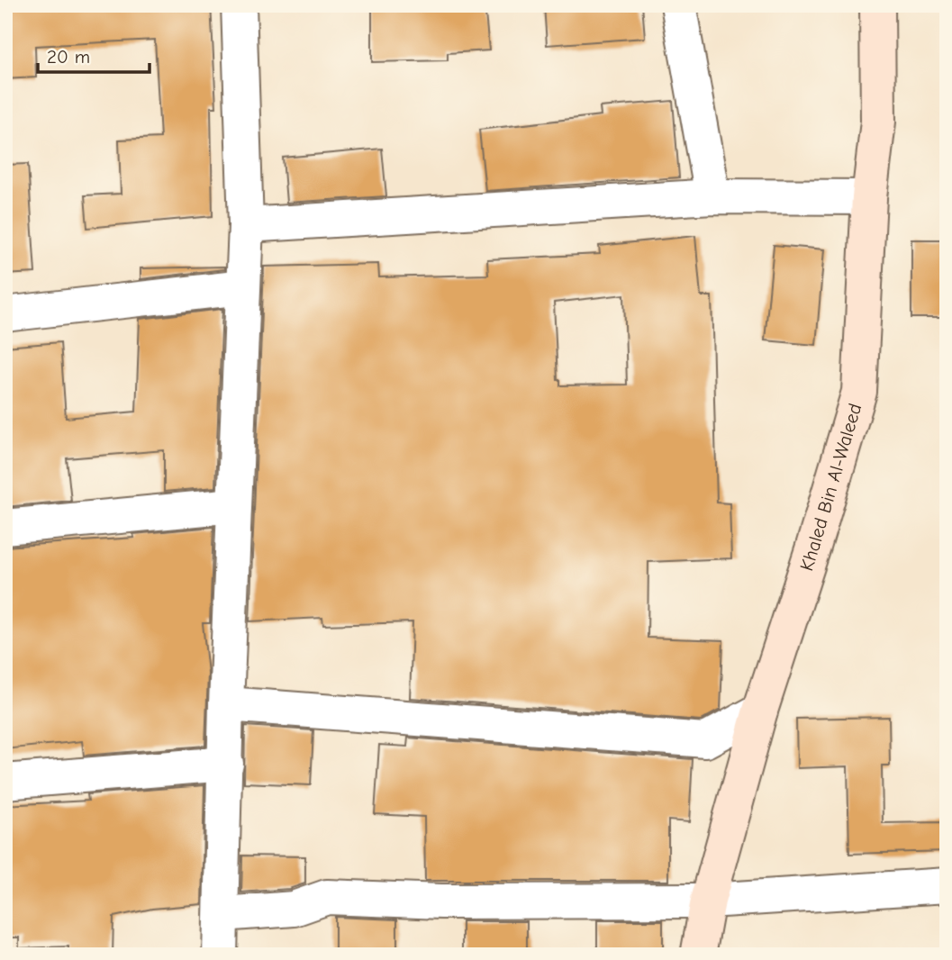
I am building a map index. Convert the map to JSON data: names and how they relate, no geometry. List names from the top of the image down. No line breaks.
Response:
{"streets":{"street":["Khaled Bin Al-Waleed"]},"scale_bar":"20 m"}
